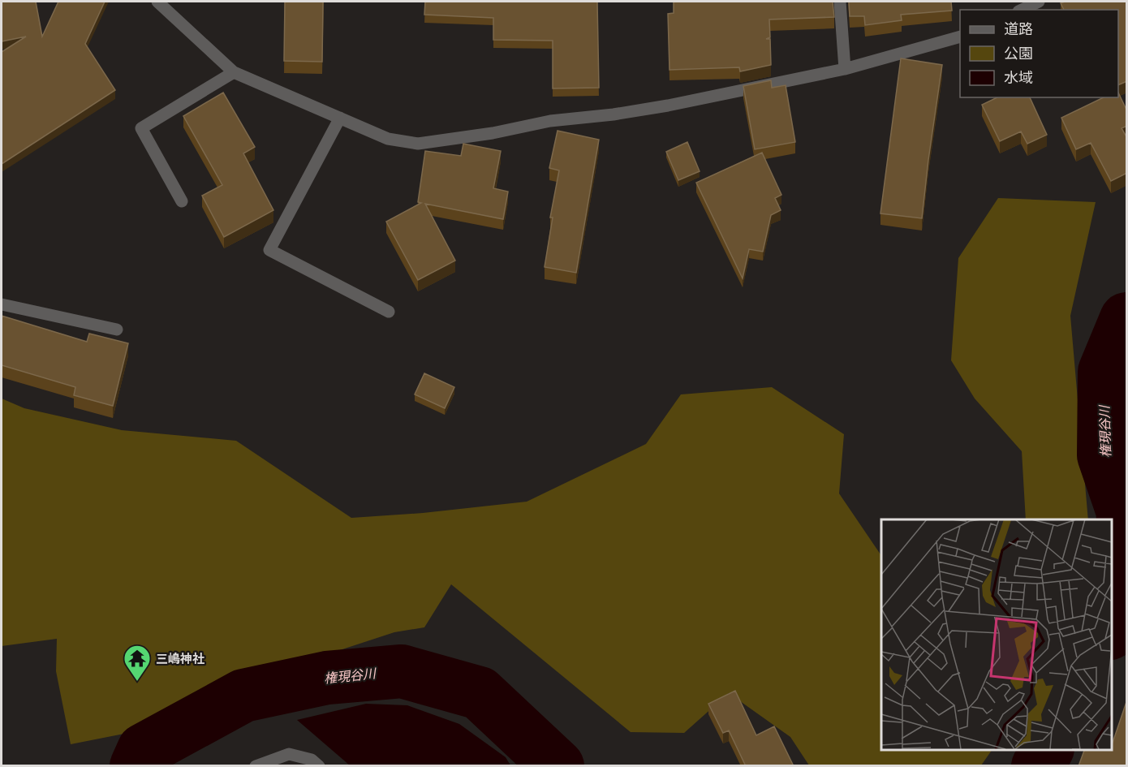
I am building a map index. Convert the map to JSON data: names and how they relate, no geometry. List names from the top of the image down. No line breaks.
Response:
{"water":["権現谷川"],"places":{"temple":["三嶋神社"]},"legend":["道路","公園","水域"]}
